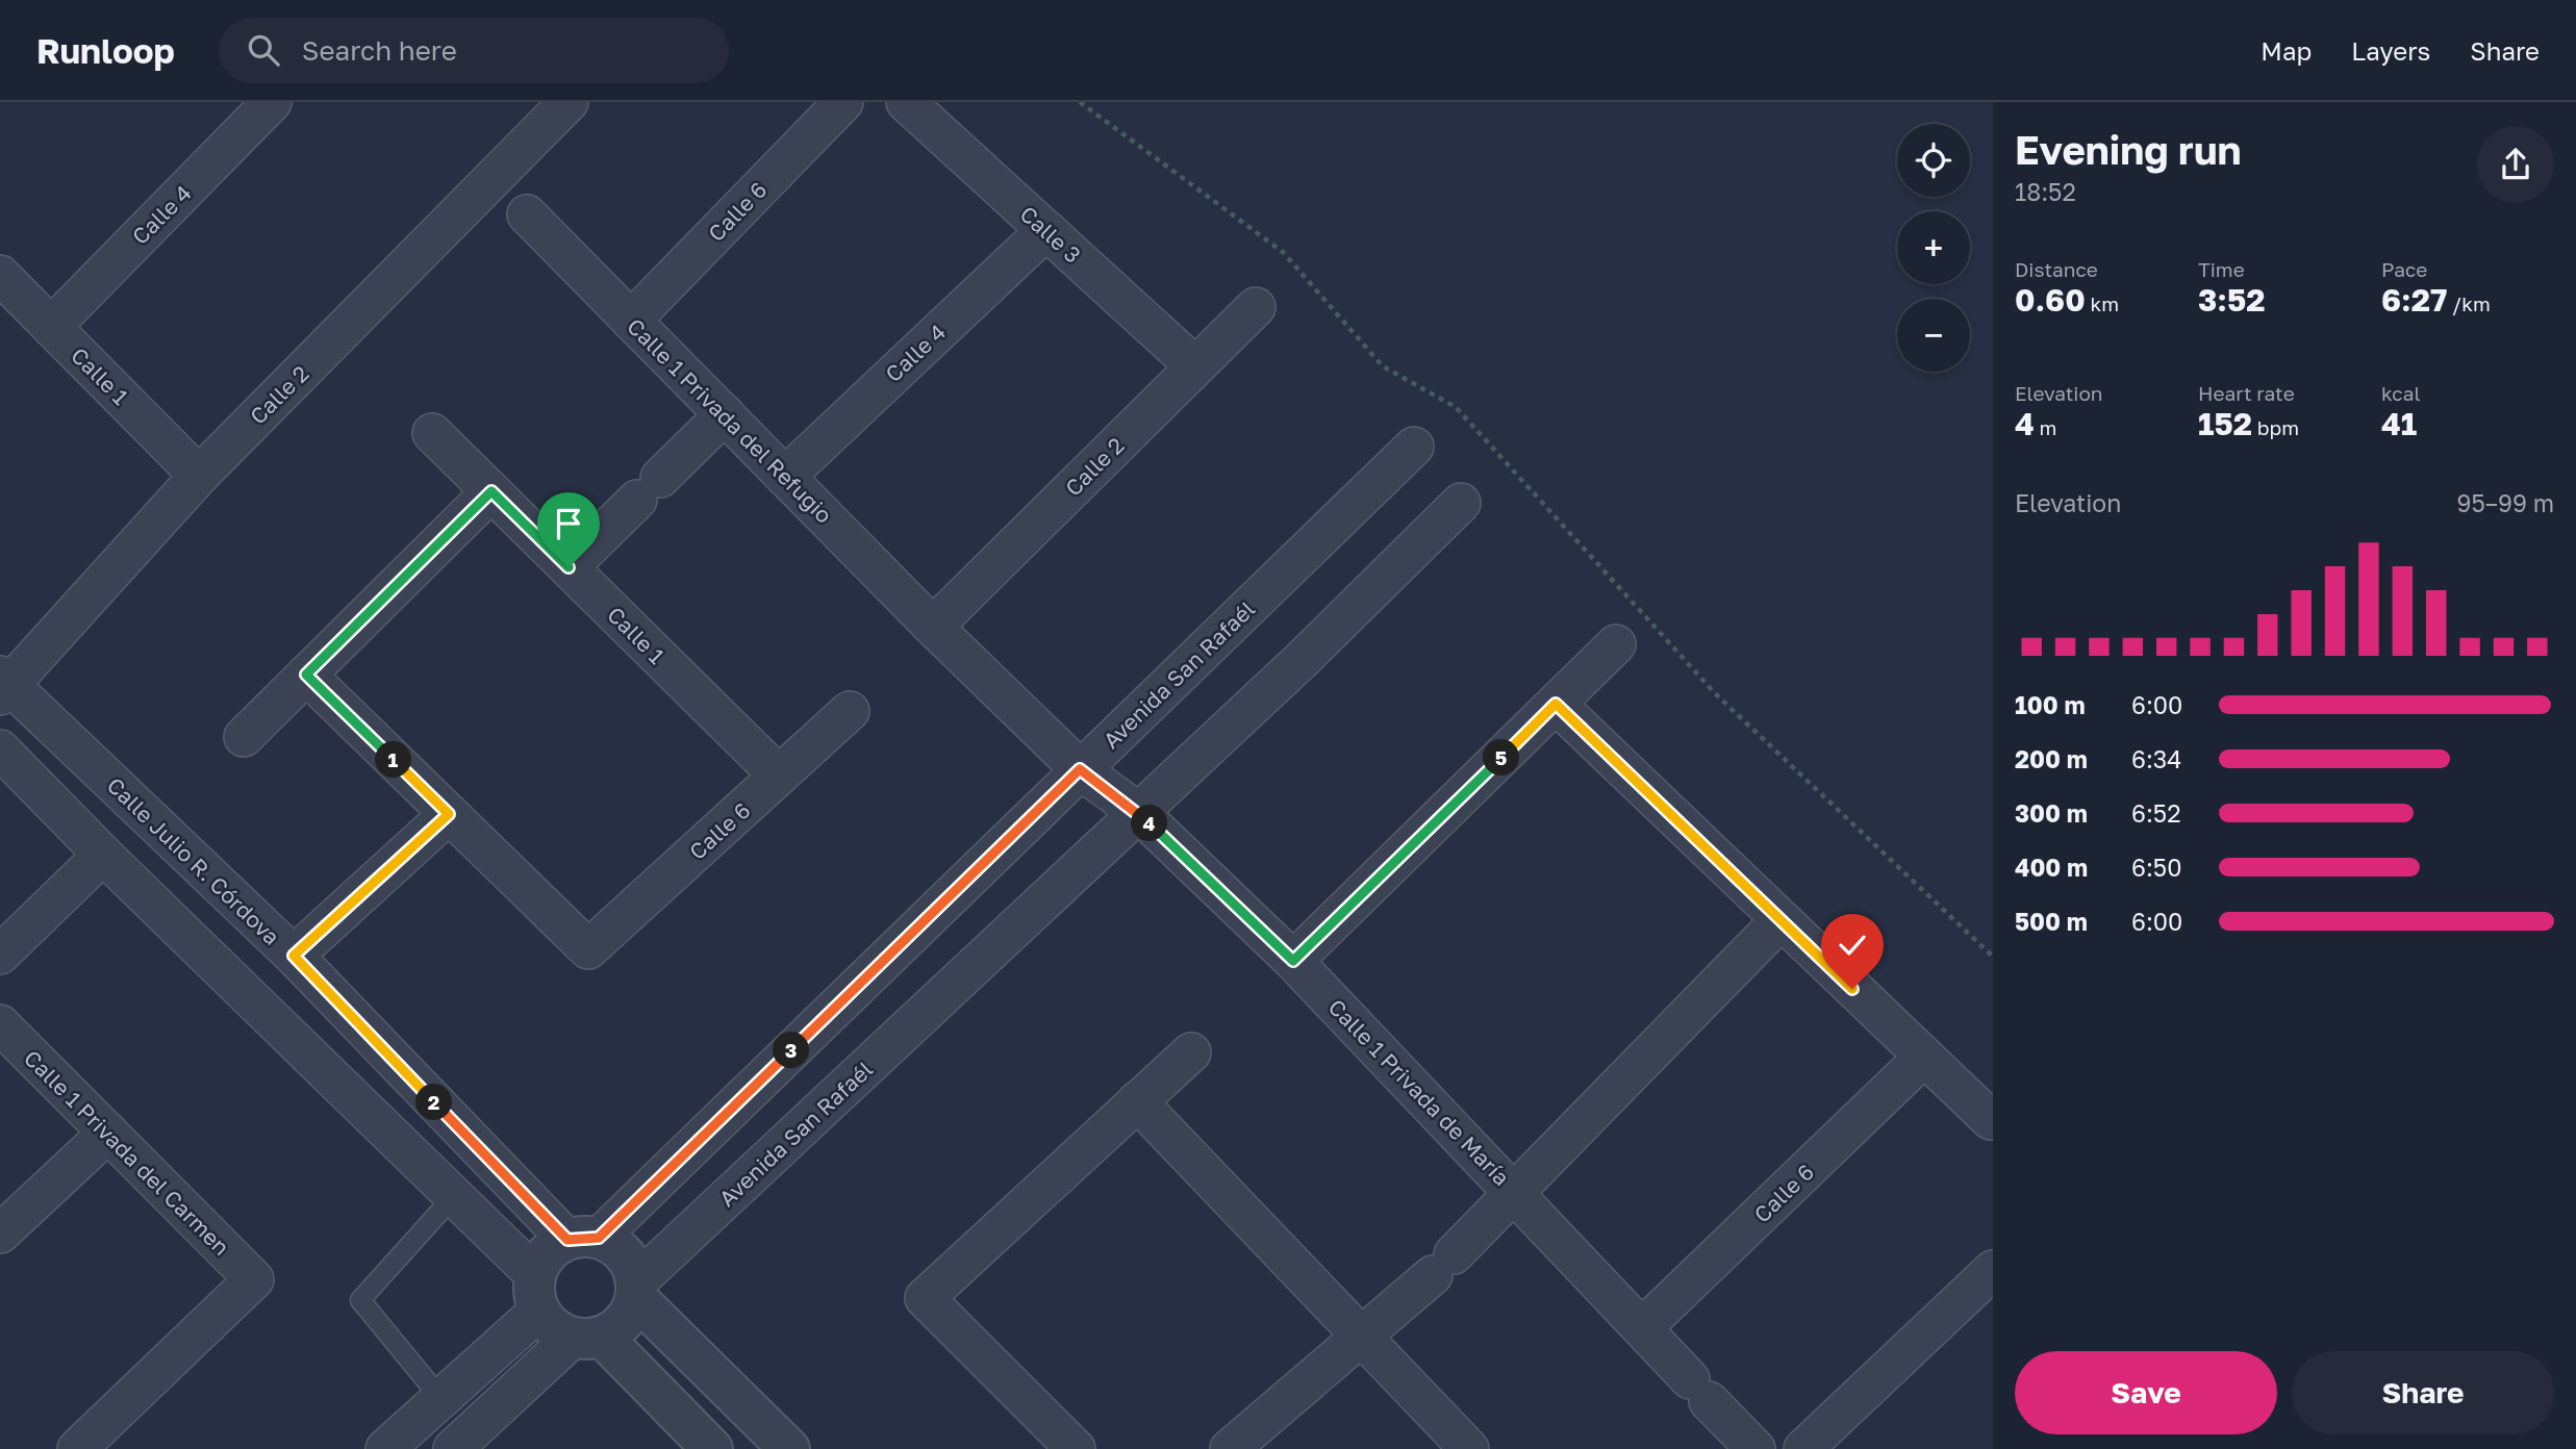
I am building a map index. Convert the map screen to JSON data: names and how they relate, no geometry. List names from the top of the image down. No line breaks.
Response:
{"streets":{"street":["Calle 6","Calle 4","Calle 3","Calle 1","Calle 2","Calle 1 Privada del Refugio","Avenida San Rafaél","Calle Julio R. Córdova","Calle 1 Privada de María","Calle 1 Privada del Carmen"]},"crossings":[["Calle 6","Calle 1"],["Calle 6","Calle 1 Privada del Refugio"],["Calle 6","Calle 1 Privada de María"],["Calle 4","Calle 3"],["Calle 4","Calle 1"],["Calle 4","Calle 1 Privada del Refugio"],["Calle 3","Calle 2"],["Calle 1","Calle 2"],["Calle 2","Calle 1 Privada del Refugio"],["Calle 2","Calle Julio R. Córdova"],["Calle 1 Privada del Refugio","Avenida San Rafaél"],["Calle 1 Privada del Refugio","Calle 1 Privada de María"],["Avenida San Rafaél","Calle Julio R. Córdova"],["Avenida San Rafaél","Calle 1 Privada de María"]],"page":{"header":"Runloop","search":"Search here","nav":["Map","Layers","Share"],"heading":["Evening run","18:52"],"map_buttons":["+","−"],"stats":[["Distance","0.60 km"],["Time","3:52"],["Pace","6:27 /km"],["Elevation","4 m"],["Heart rate","152 bpm"],["kcal","41"]],"chart":["Elevation","95–99 m"],"list":[{"name":"100 m","note":"6:00"},{"name":"200 m","note":"6:34"},{"name":"300 m","note":"6:52"},{"name":"400 m","note":"6:50"},{"name":"500 m","note":"6:00"}],"pins":["5","1","4","3","2"],"buttons":["Save","Share"]}}
